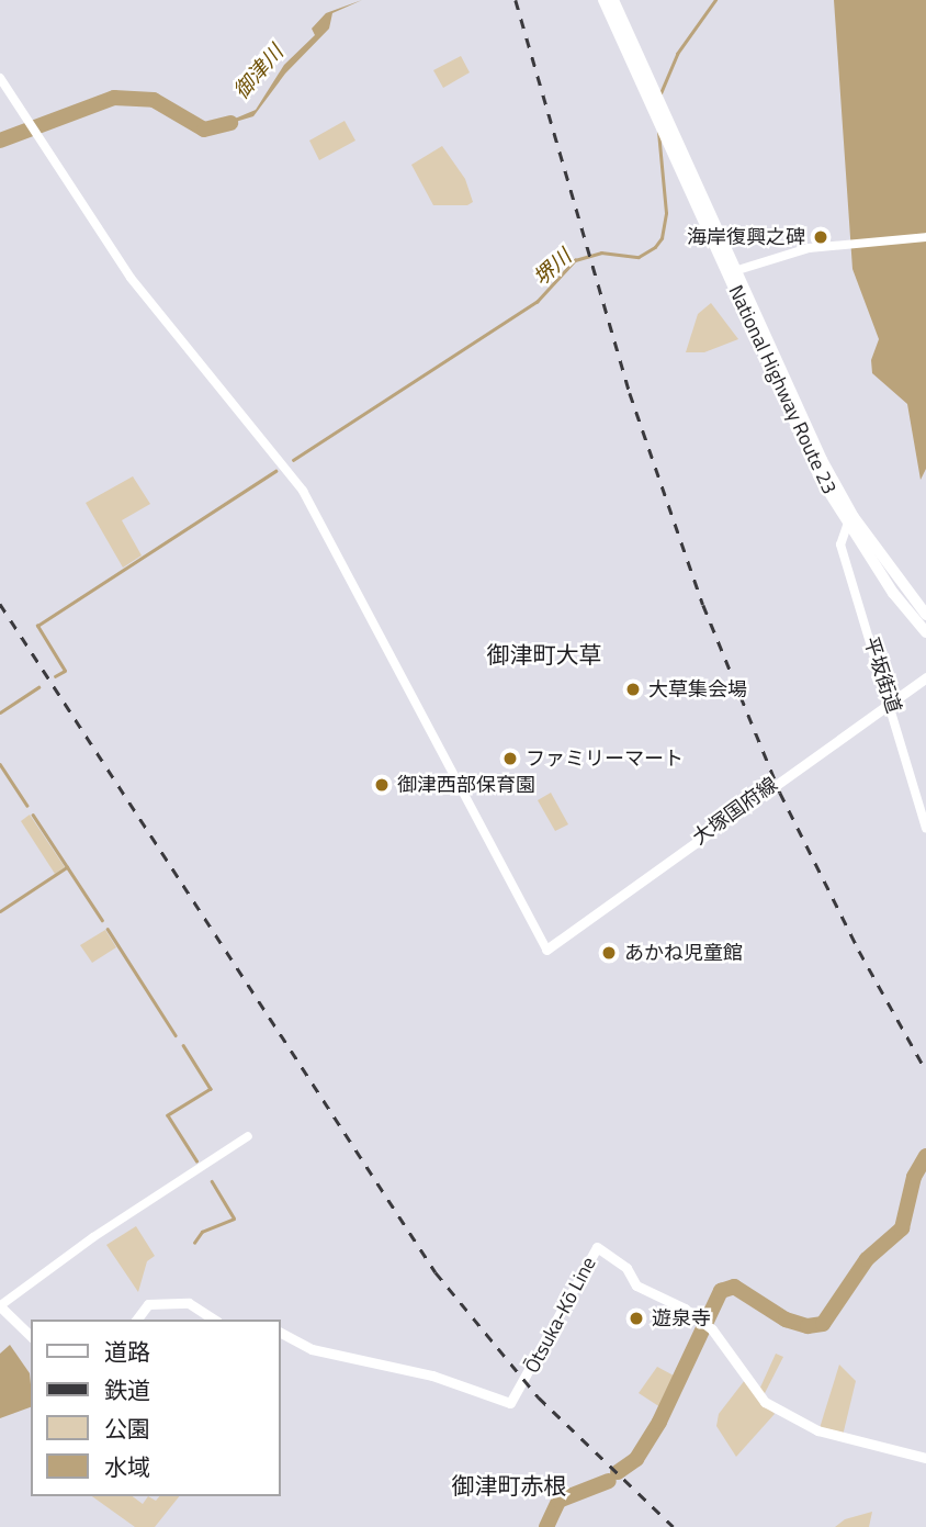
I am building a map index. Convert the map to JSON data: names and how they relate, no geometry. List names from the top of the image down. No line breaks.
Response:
{"streets":{"highway":["National Highway Route 23"],"main road":["大塚国府線","Ōtsuka-Kō Line"],"street":["平坂街道"]},"crossings":[["National Highway Route 23","平坂街道"],["平坂街道","大塚国府線"]],"districts":["御津町大草","御津町赤根"],"water":["御津川","堺川"],"places":["海岸復興之碑","大草集会場","ファミリーマート","御津西部保育園","あかね児童館","遊泉寺"],"legend":["道路","鉄道","公園","水域"]}
